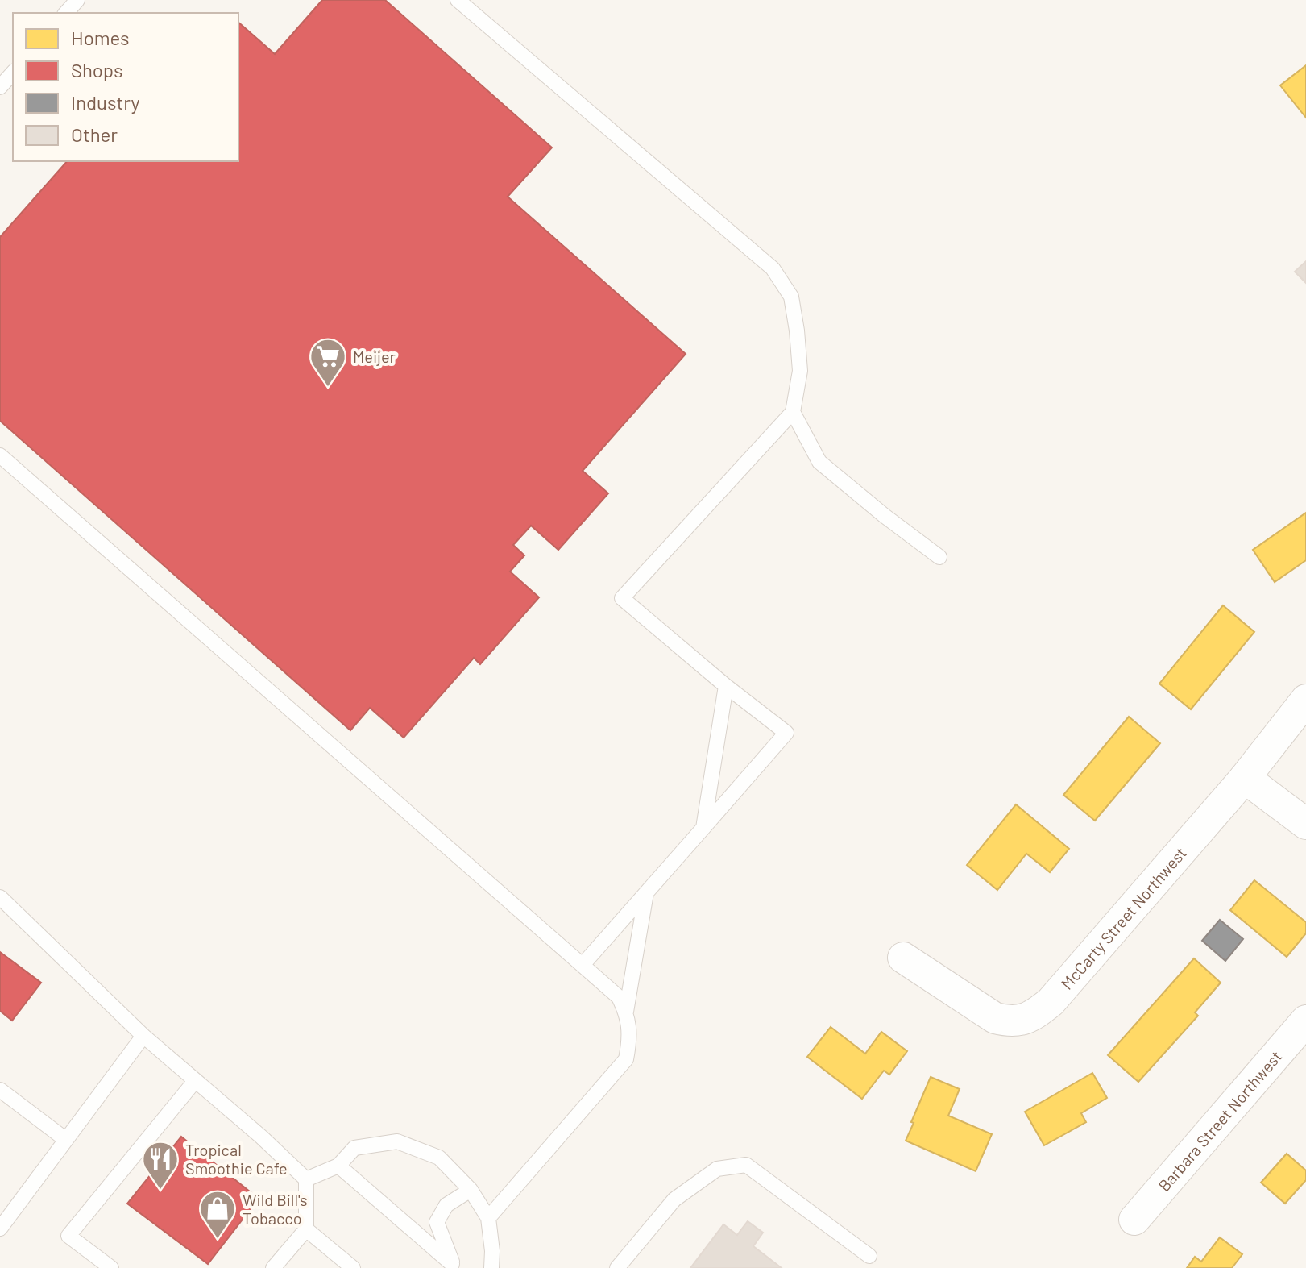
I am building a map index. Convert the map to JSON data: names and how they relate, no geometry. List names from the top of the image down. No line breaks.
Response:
{"streets":{"street":["McCarty Street Northwest","Barbara Street Northwest"]},"places":{"supermarket":["Meijer"],"restaurant":["Tropical Smoothie Cafe"],"shop":["Wild Bill's Tobacco"]},"legend":["Homes","Shops","Industry","Other"]}
